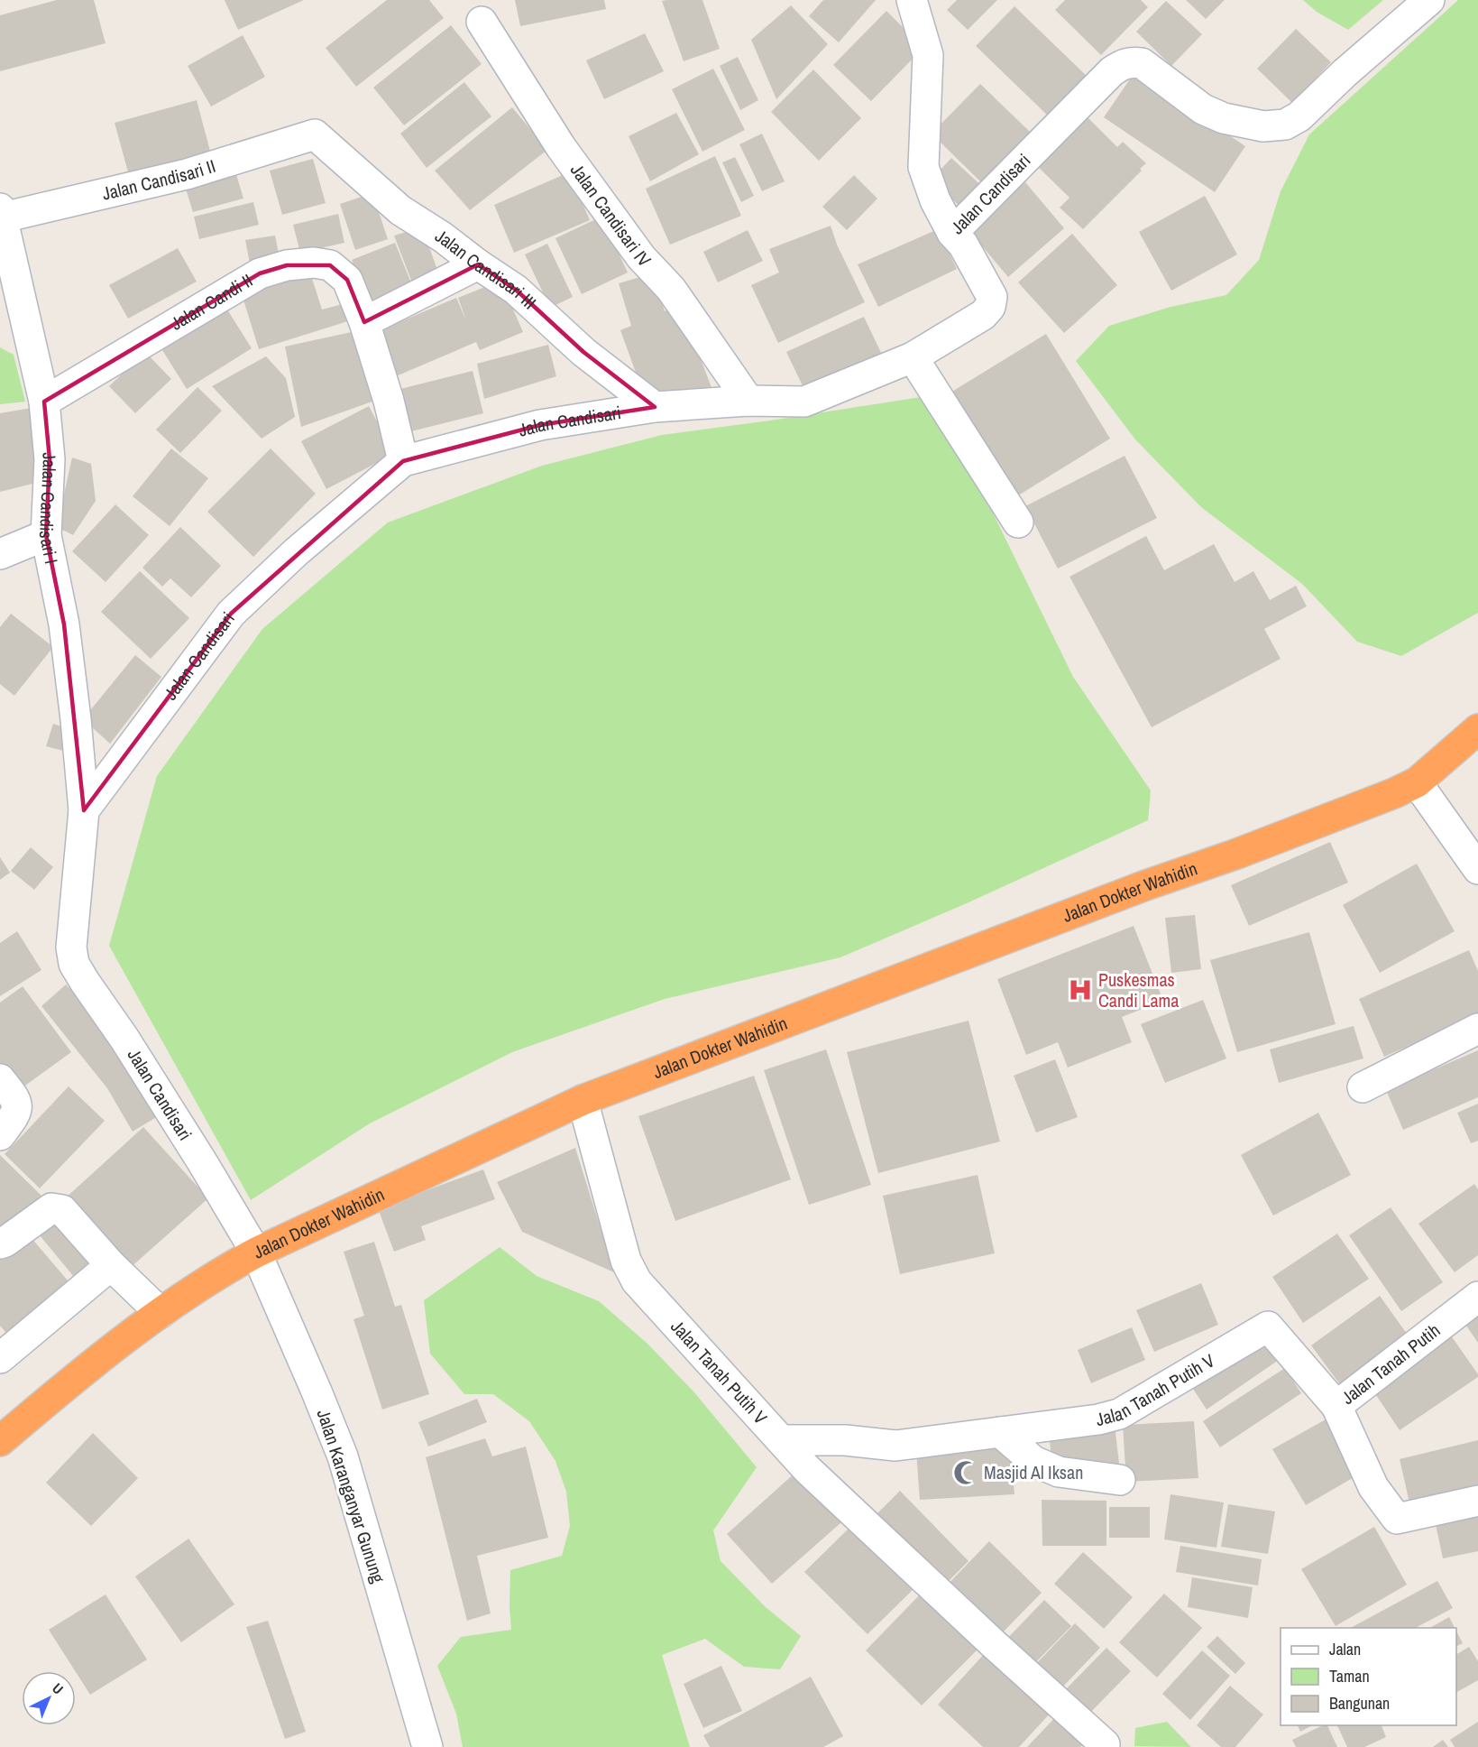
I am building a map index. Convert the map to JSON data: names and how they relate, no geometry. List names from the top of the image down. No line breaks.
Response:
{"streets":{"highway":["Jalan Dokter Wahidin"],"street":["Jalan Candisari II","Jalan Candisari","Jalan Candisari IV","Jalan Candisari III","Jalan Candi II","Jalan Candisari I","Jalan Tanah Putih","Jalan Tanah Putih V","Jalan Karanganyar Gunung"]},"crossings":[["Jalan Candisari II","Jalan Candisari III"],["Jalan Candisari II","Jalan Candisari I"],["Jalan Candisari","Jalan Candisari IV"],["Jalan Candisari","Jalan Candisari III"],["Jalan Candisari","Jalan Candi II"],["Jalan Candisari","Jalan Candisari I"],["Jalan Candisari","Jalan Dokter Wahidin"],["Jalan Candisari","Jalan Karanganyar Gunung"],["Jalan Candi II","Jalan Candisari I"],["Jalan Dokter Wahidin","Jalan Tanah Putih V"],["Jalan Dokter Wahidin","Jalan Karanganyar Gunung"],["Jalan Tanah Putih","Jalan Tanah Putih V"]],"places":{"hospital":["Puskesmas Candi Lama"],"mosque":["Masjid Al Iksan"]},"legend":["Jalan","Taman","Bangunan"],"north":"top right"}
